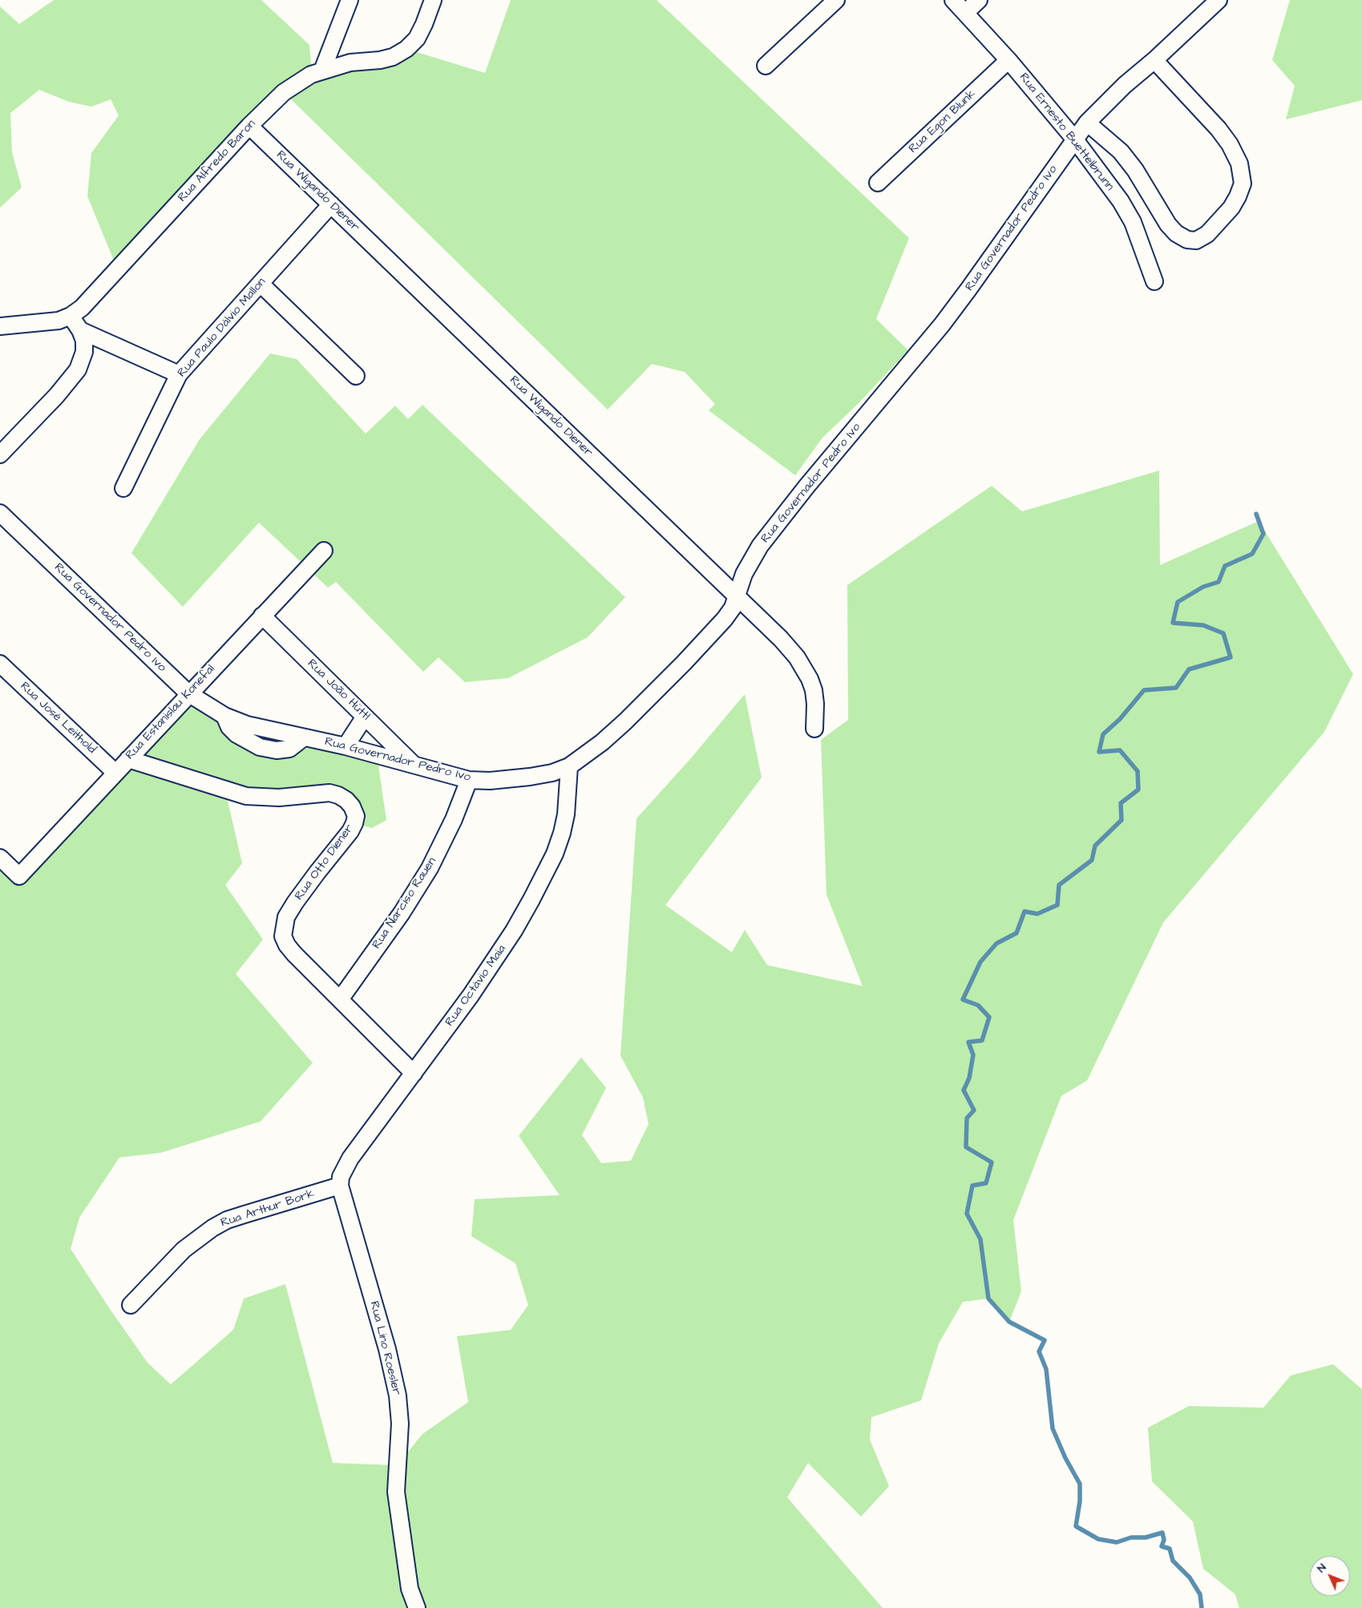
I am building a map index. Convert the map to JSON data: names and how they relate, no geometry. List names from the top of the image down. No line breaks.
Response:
{"streets":{"street":["Rua Egon Blunk","Rua Ernesto Buettelbrunn","Rua Alfredo Baron","Rua Wigando Diener","Rua Governador Pedro Ivo","Rua Paulo Dálvio Mallon","Rua João Hüttl","Rua Estanislau Konefal","Rua José Leithold","Rua Otto Diener","Rua Narciso Rauen","Rua Octávio Maia","Rua Arthur Bork","Rua Lino Roesler"]},"crossings":[["Rua Egon Blunk","Rua Ernesto Buettelbrunn"],["Rua Ernesto Buettelbrunn","Rua Governador Pedro Ivo"],["Rua Alfredo Baron","Rua Wigando Diener"],["Rua Wigando Diener","Rua Governador Pedro Ivo"],["Rua Wigando Diener","Rua Paulo Dálvio Mallon"],["Rua Governador Pedro Ivo","Rua João Hüttl"],["Rua Governador Pedro Ivo","Rua Estanislau Konefal"],["Rua Governador Pedro Ivo","Rua Narciso Rauen"],["Rua Governador Pedro Ivo","Rua Octávio Maia"],["Rua João Hüttl","Rua Estanislau Konefal"],["Rua Estanislau Konefal","Rua José Leithold"],["Rua Estanislau Konefal","Rua Otto Diener"],["Rua Otto Diener","Rua Narciso Rauen"],["Rua Otto Diener","Rua Octávio Maia"],["Rua Octávio Maia","Rua Arthur Bork"],["Rua Octávio Maia","Rua Lino Roesler"],["Rua Arthur Bork","Rua Lino Roesler"]],"north":"top left"}
